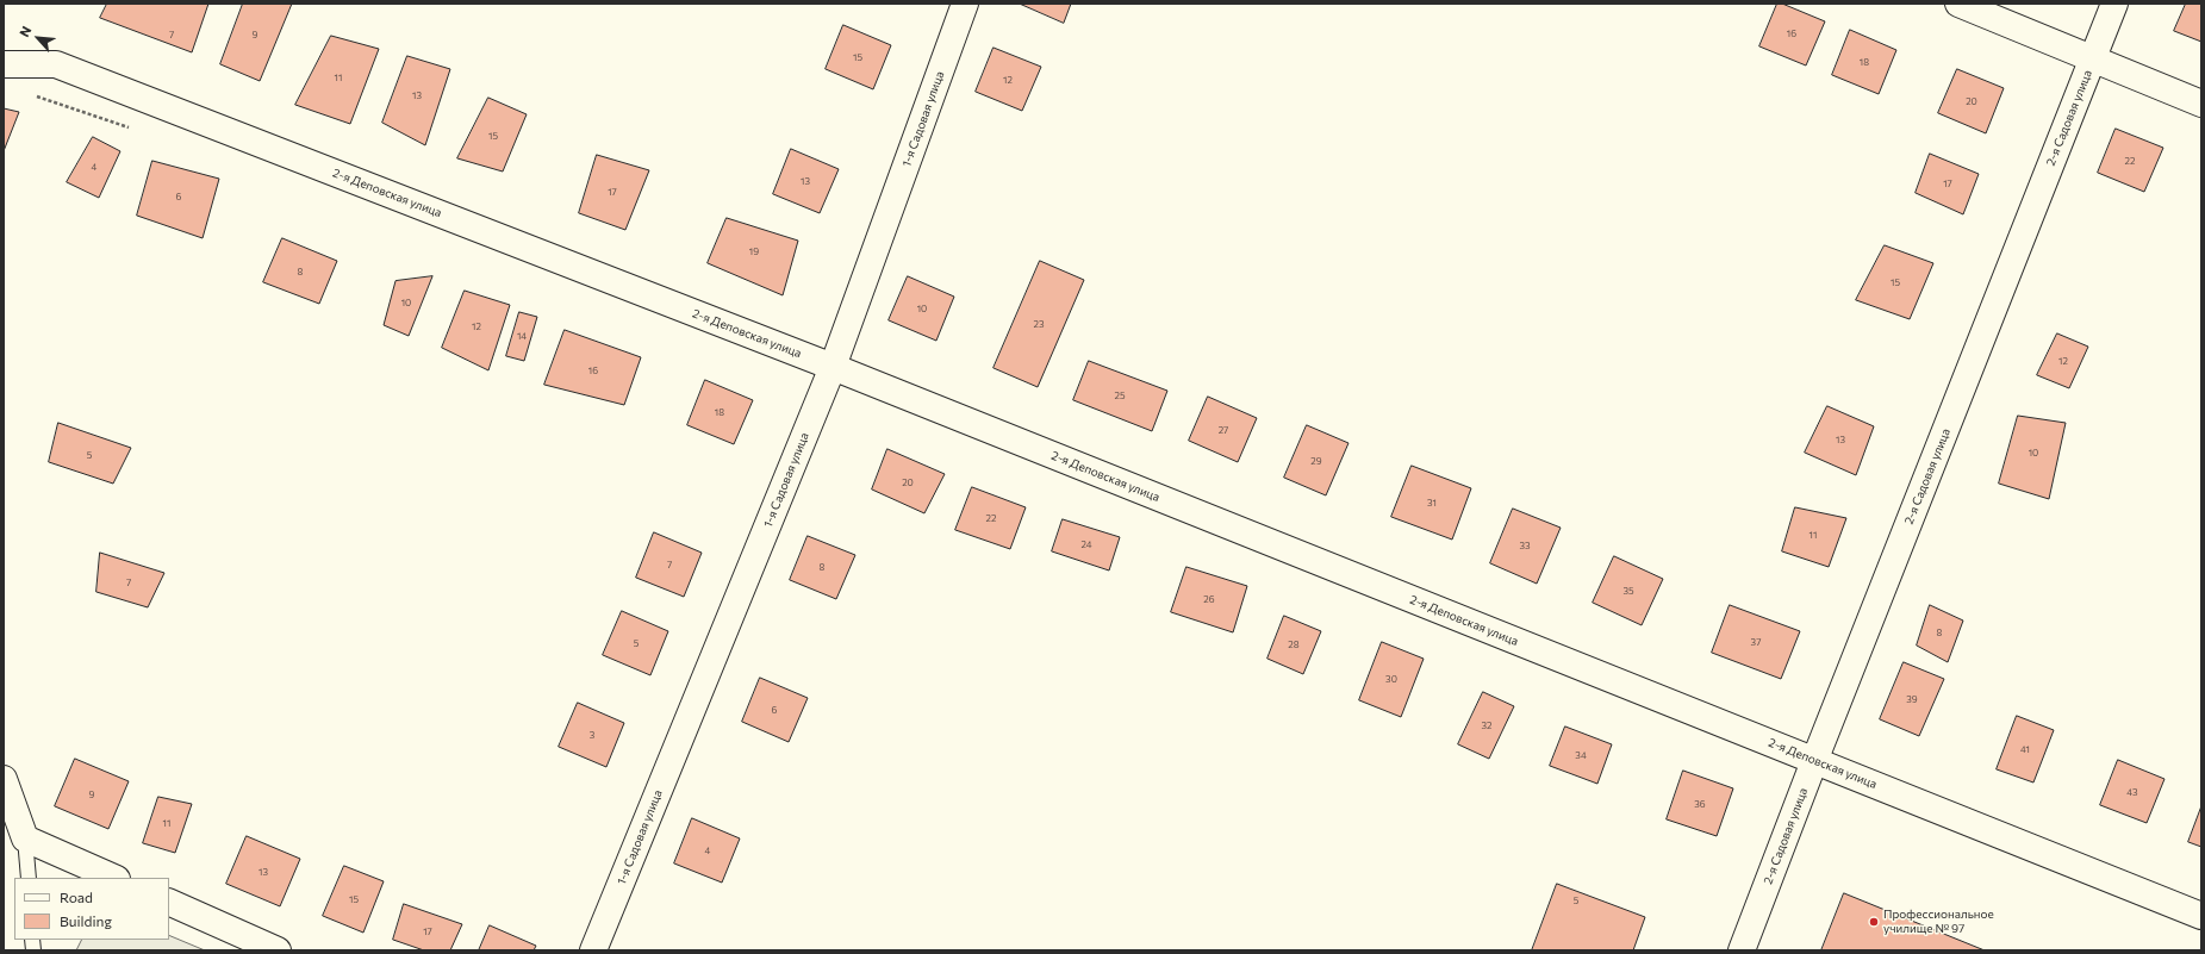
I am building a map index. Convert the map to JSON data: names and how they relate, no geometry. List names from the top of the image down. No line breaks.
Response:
{"streets":{"street":["2-я Садовая улица","1-я Садовая улица","2-я Деповская улица"]},"crossings":[["2-я Садовая улица","2-я Деповская улица"],["1-я Садовая улица","2-я Деповская улица"]],"places":["Профессиональное училище № 97"],"house_numbers":["16","7","9","15","18","11","12","13","20","15","22","4","13","17","17","6","19","8","15","10","10","23","12","14","12","16","25","18","27","13","10","5","29","20","31","22","11","24","33","7","8","7","35","26","8","37","5","28","30","39","6","32","3","41","34","43","9","36","11","4","13","15","5","17"],"legend":["Road","Building"],"north":"top left"}
